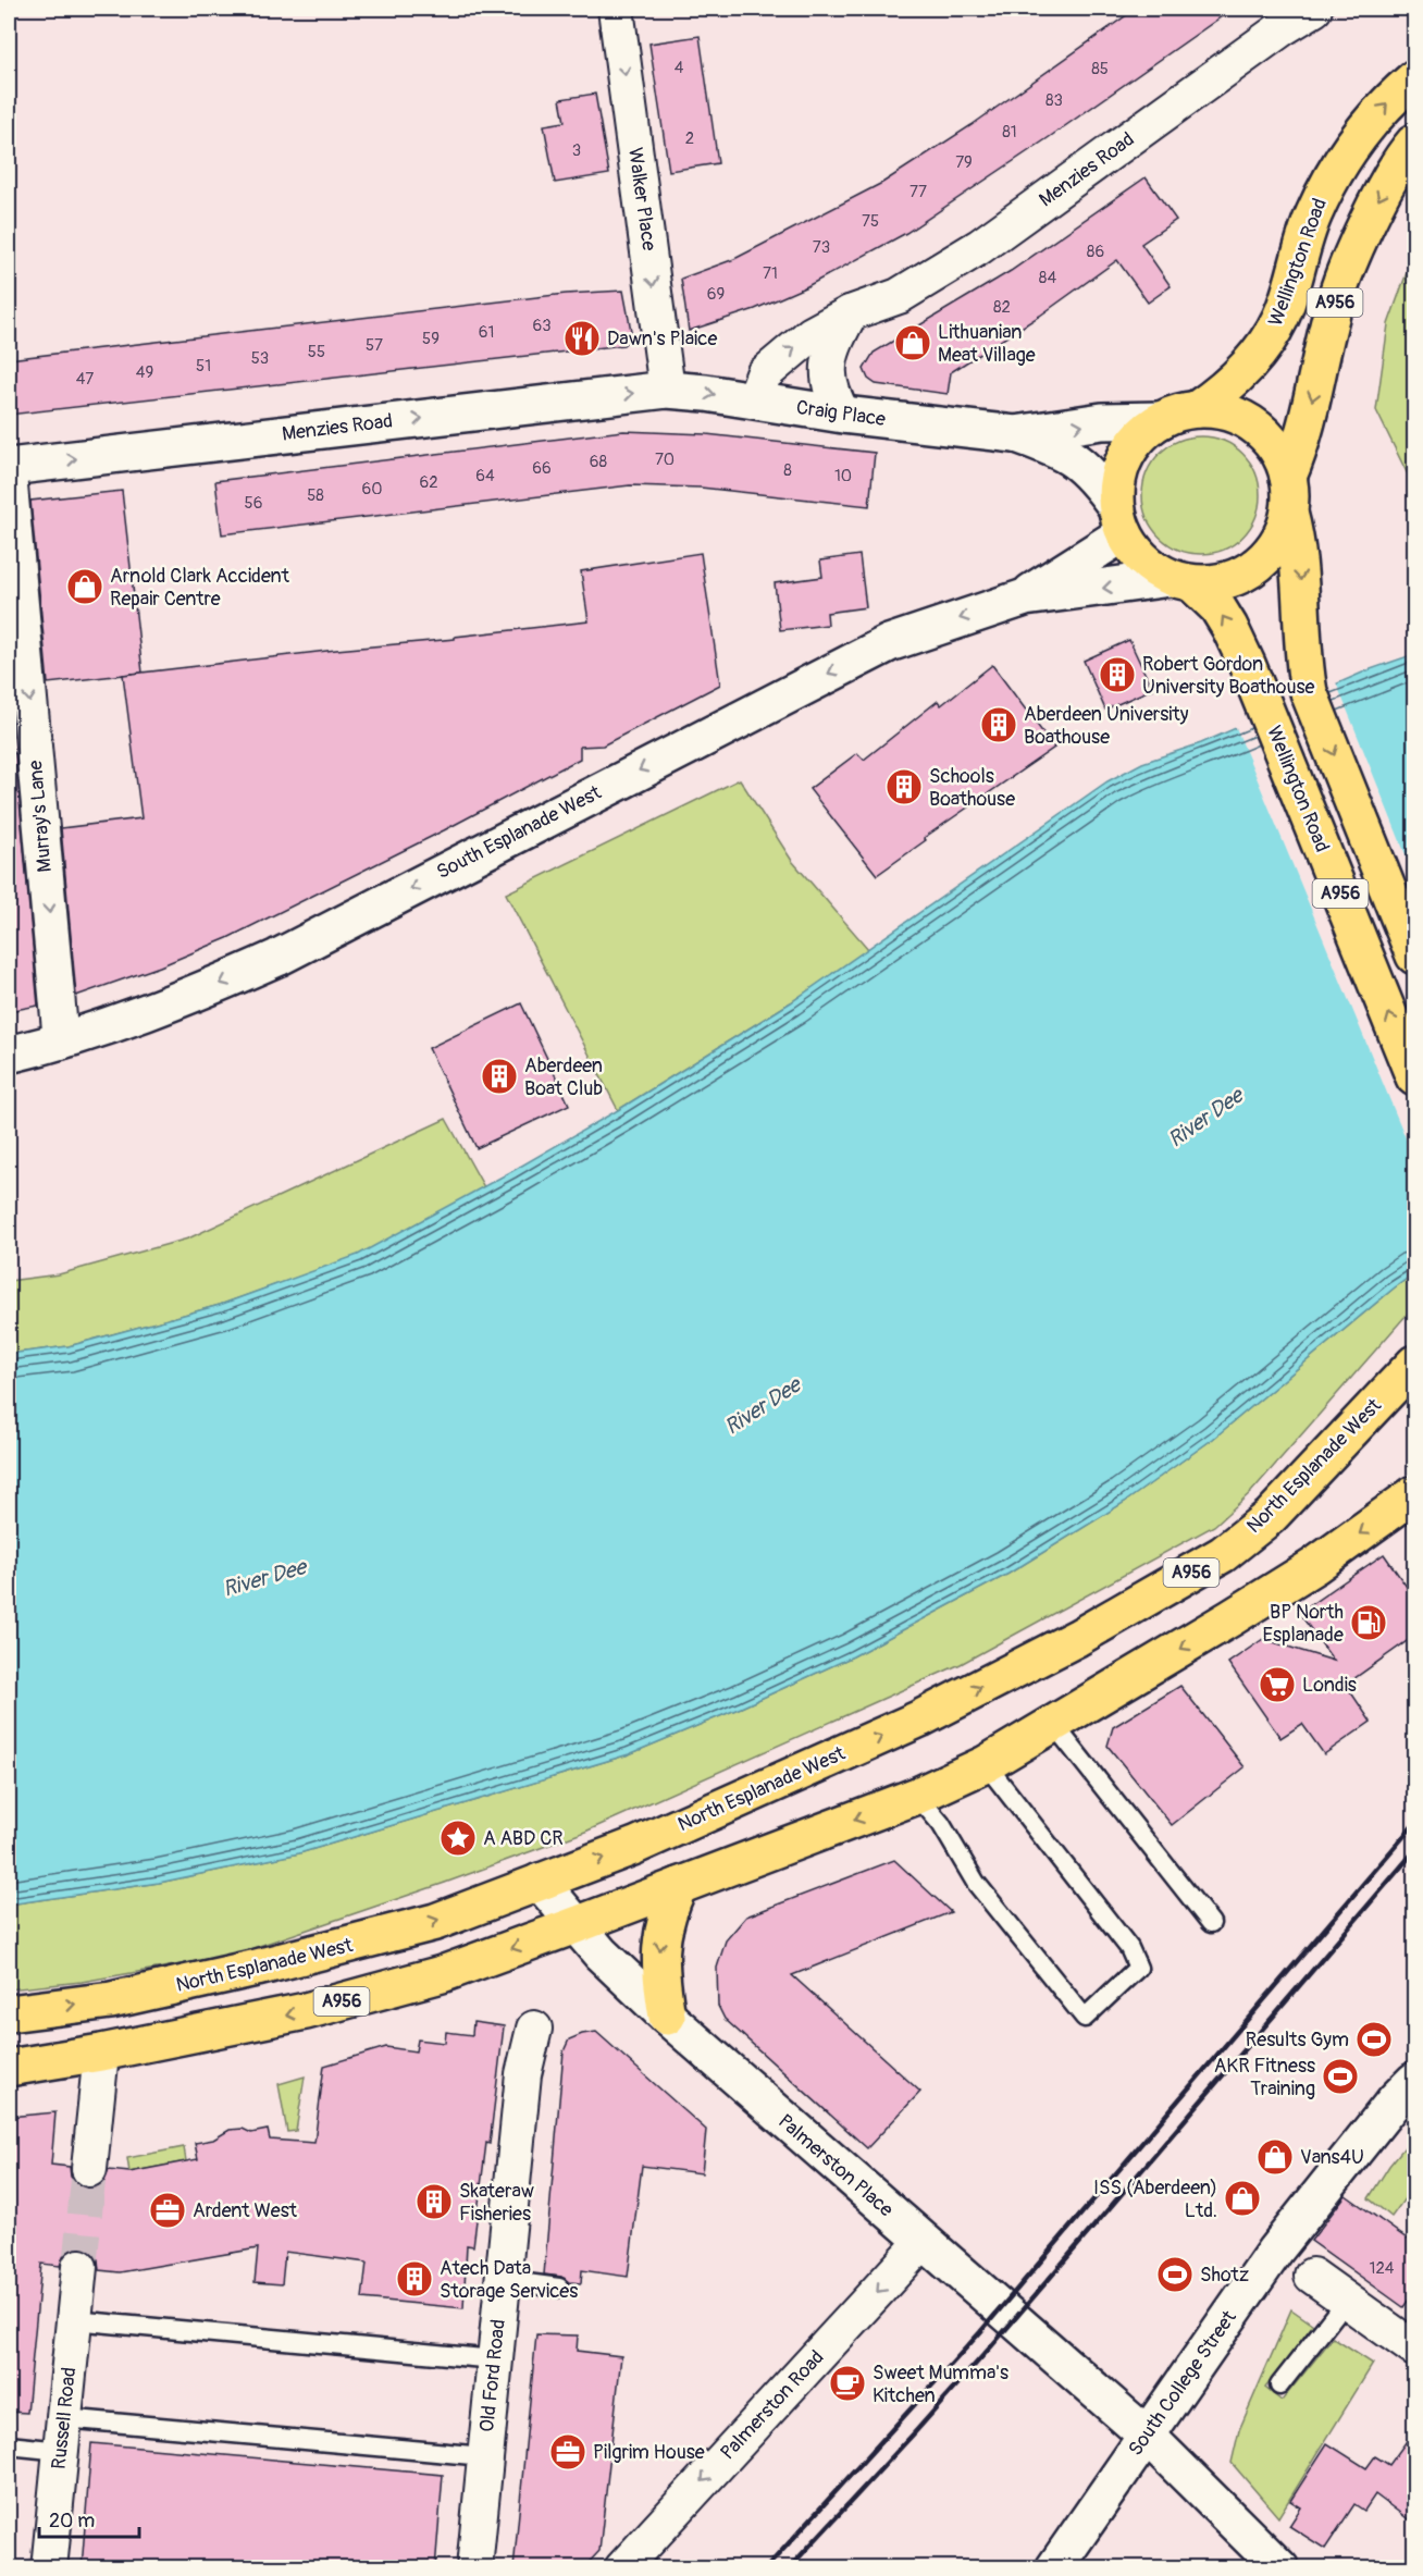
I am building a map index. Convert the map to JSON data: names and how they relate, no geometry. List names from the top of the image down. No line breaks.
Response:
{"streets":{"main road":["Wellington Road","A956","North Esplanade West"],"street":["Menzies Road","Walker Place","Craig Place","Murray's Lane","South Esplanade West","Palmerston Place","Old Ford Road","South College Street","Palmerston Road","Russell Road"]},"crossings":[["Menzies Road","Walker Place"],["Menzies Road","Craig Place"],["Walker Place","Craig Place"],["Wellington Road","A956"],["Wellington Road","Craig Place"],["Wellington Road","South Esplanade West"],["A956","Craig Place"],["A956","South Esplanade West"],["A956","Palmerston Place"],["Craig Place","South Esplanade West"],["Murray's Lane","South Esplanade West"],["North Esplanade West","Palmerston Place"],["Palmerston Place","South College Street"],["Palmerston Place","Palmerston Road"]],"one_way":["Menzies Road","Walker Place","Craig Place","Murray's Lane","South Esplanade West","Palmerston Road"],"water":["River Dee"],"places":{"restaurant":["Dawn's Plaice"],"shop":["Lithuanian Meat Village","Arnold Clark Accident Repair Centre","Vans4U","ISS (Aberdeen) Ltd."],"building":["Robert Gordon University Boathouse","Aberdeen University Boathouse","Schools Boathouse","Aberdeen Boat Club","Skateraw Fisheries","Atech Data Storage Services"],"fuel station":["BP North Esplanade"],"supermarket":["Londis"],"place":["A ABD CR"],"sports":["Results Gym","AKR Fitness Training","Shotz"],"office":["Ardent West","Pilgrim House"],"cafe":["Sweet Mumma's Kitchen"]},"house_numbers":["4","85","83","81","2","3","79","77","75","73","86","71","84","69","82","63","61","59","57","55","53","51","49","47","70","68","66","8","64","10","62","60","58","56","124"],"scale_bar":"20 m"}
